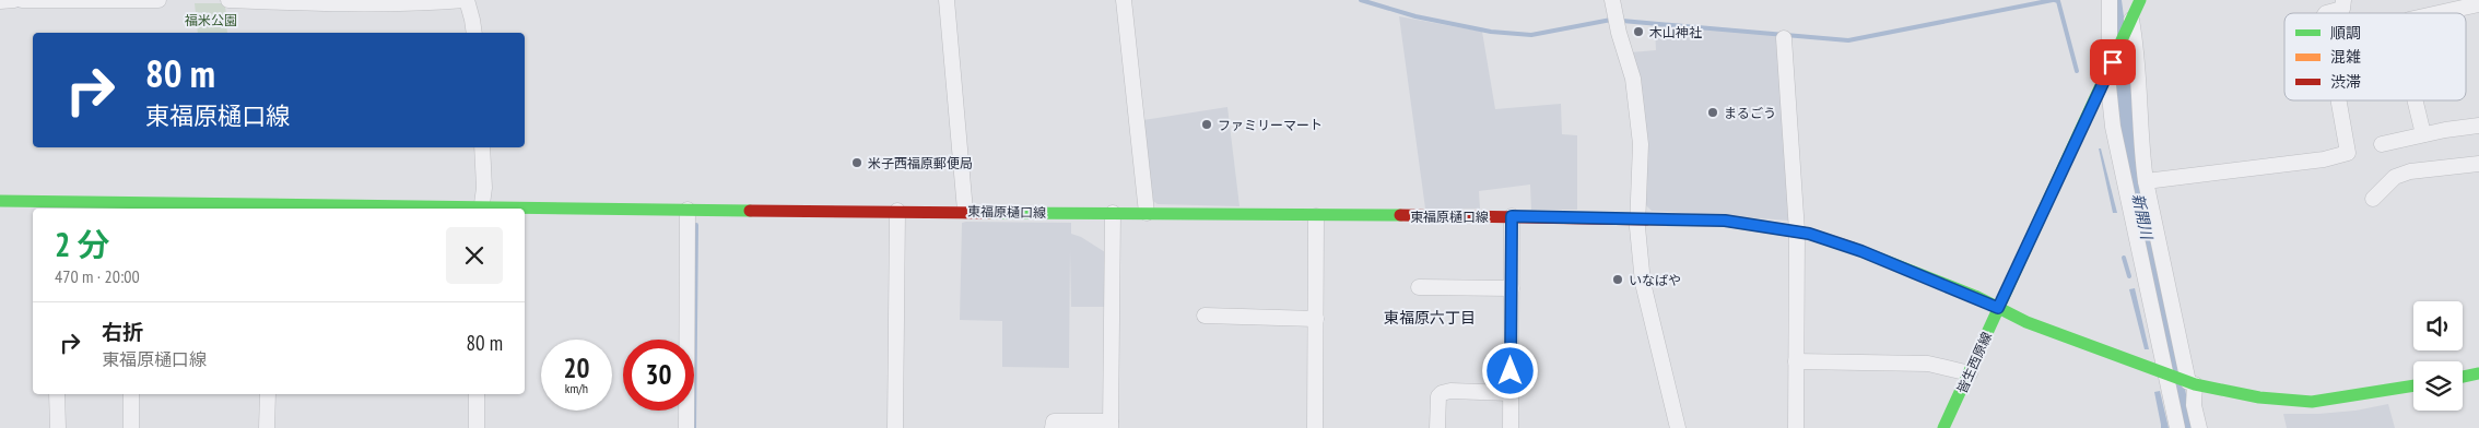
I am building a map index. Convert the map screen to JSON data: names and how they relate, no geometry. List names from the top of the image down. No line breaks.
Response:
{"streets":{"main road":["東福原樋口線","皆生西原線"]},"crossings":[["東福原樋口線","皆生西原線"]],"districts":["東福原六丁目"],"water":["新開川"],"parks":["福米公園"],"places":["木山神社","まるごう","ファミリーマート","米子西福原郵便局","いなばや"],"legend":["順調","混雑","渋滞"],"page":{"turn":["80 m","東福原樋口線"],"heading":["2 分","470 m · 20:00"],"list":[{"name":"右折","note":"東福原樋口線","value":"80 m"}],"speed":"20 km/h","limit":"30"}}
